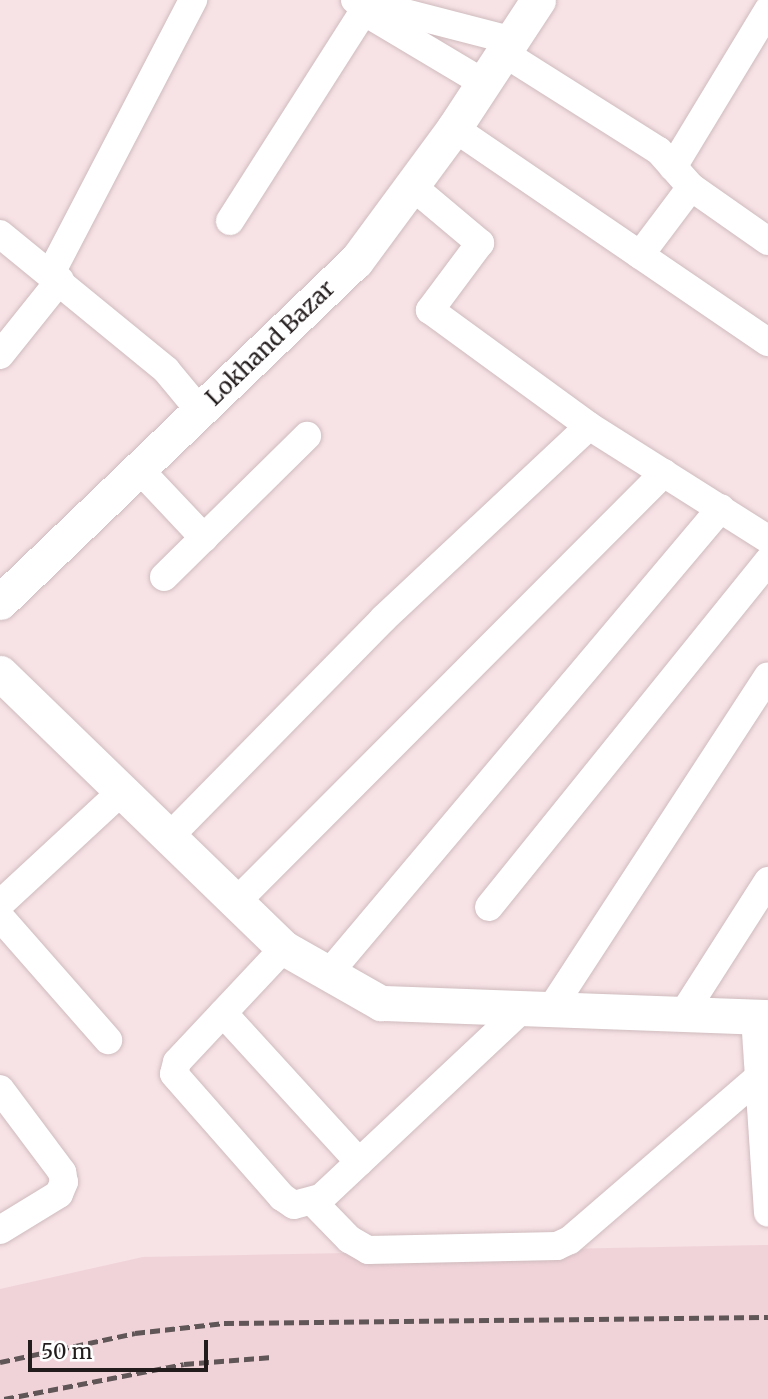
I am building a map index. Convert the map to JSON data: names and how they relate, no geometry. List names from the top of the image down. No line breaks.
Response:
{"streets":{"main road":["Lokhand Bazar"]},"scale_bar":"50 m"}
